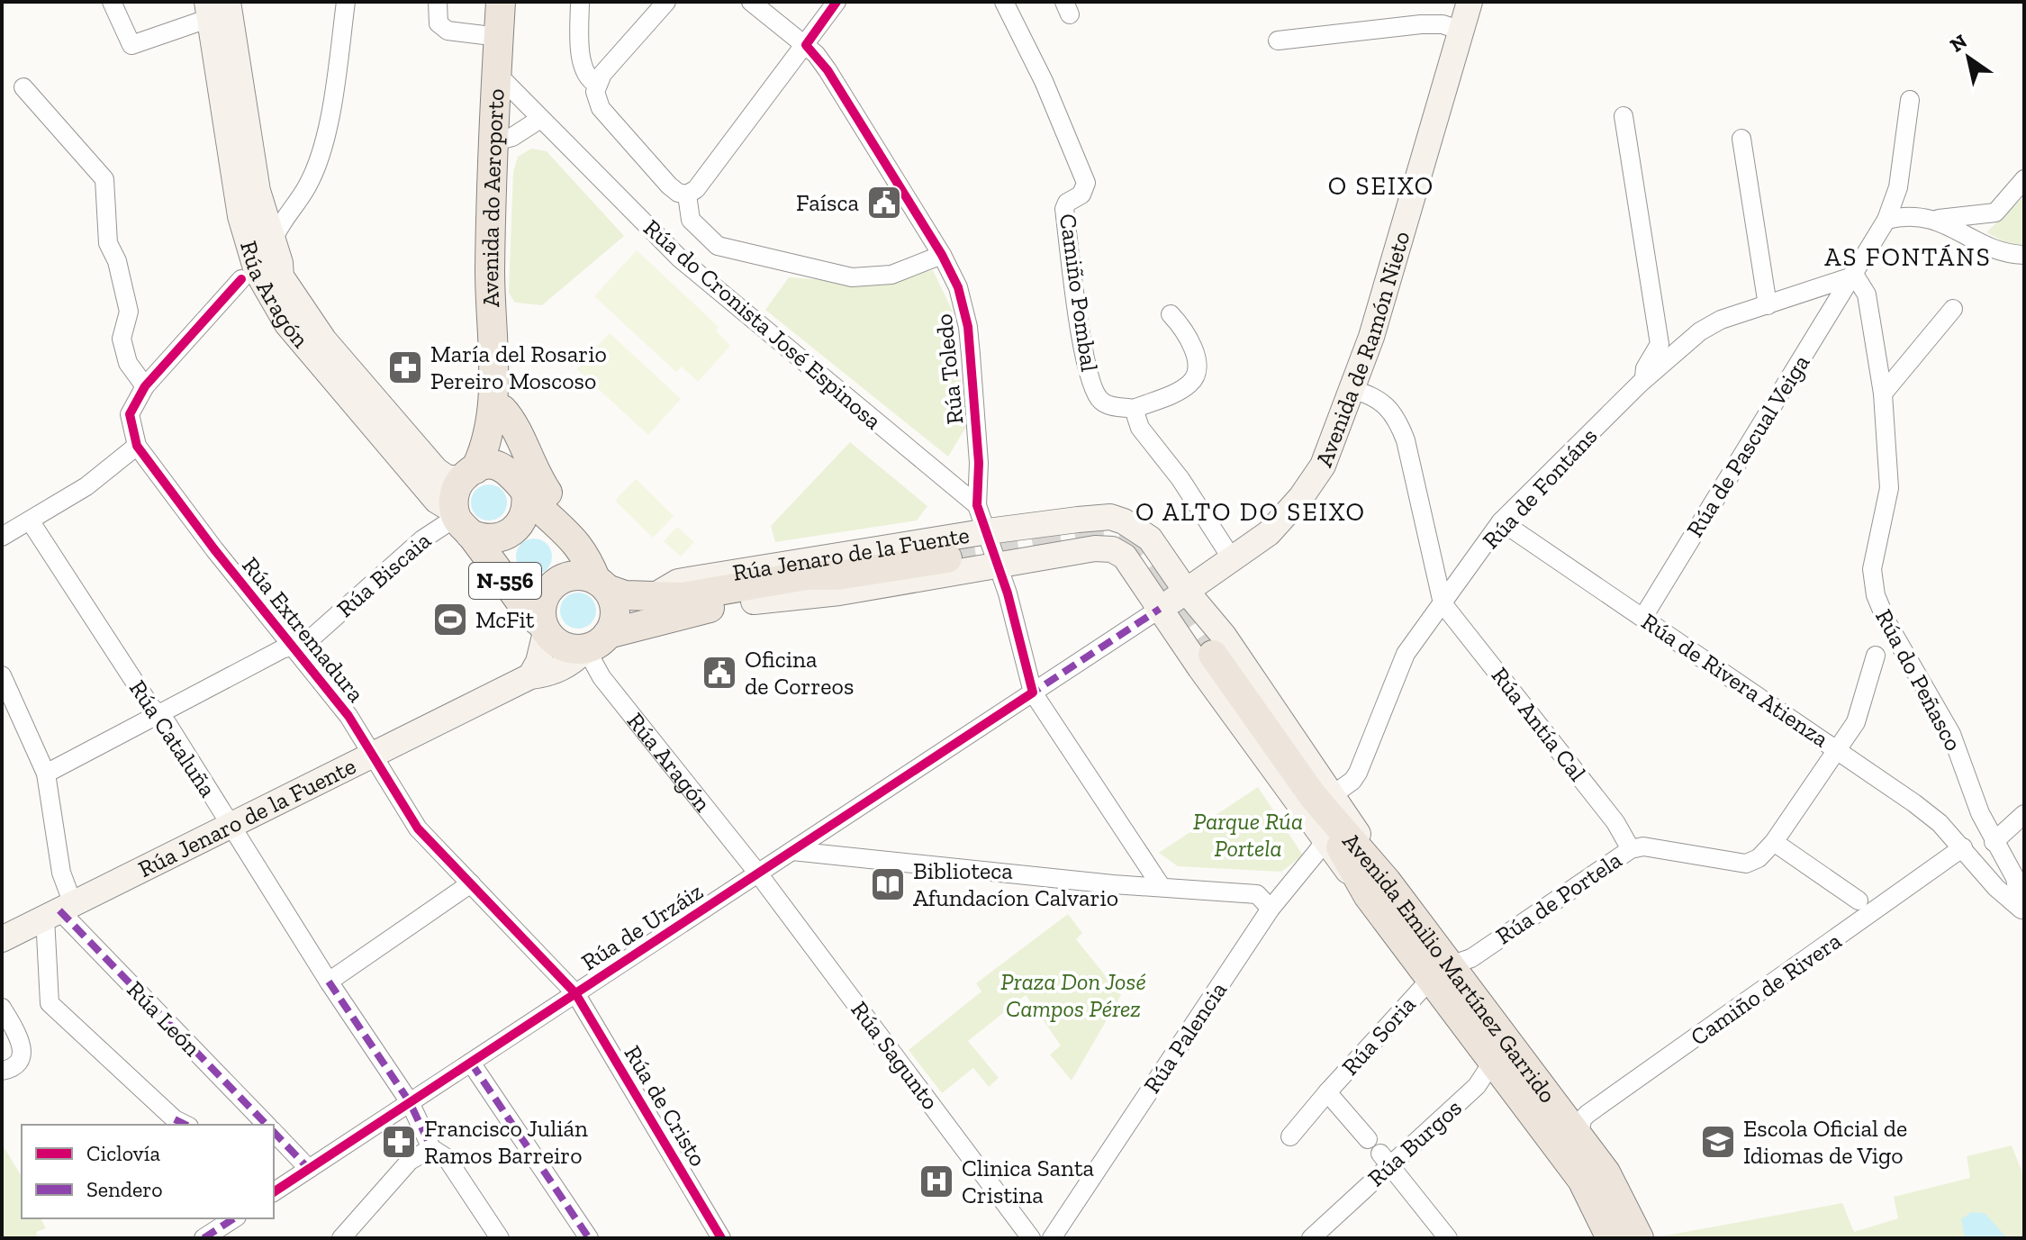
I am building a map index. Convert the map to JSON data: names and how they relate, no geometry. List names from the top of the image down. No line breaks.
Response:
{"streets":{"main road":["Avenida do Aeroporto","Rúa Aragón","Avenida de Ramón Nieto","Rúa Jenaro de la Fuente","N-556","Avenida Emilio Martínez Garrido"],"street":["Camiño Pombal","Rúa do Cronista José Espinosa","Rúa Toledo","Rúa de Pascual Veiga","Rúa de Fontáns","Rúa Biscaia","Rúa Extremadura","Rúa de Rivera Atienza","Rúa do Peñasco","Rúa Antía Cal","Rúa Cataluña","Rúa de Portela","Rúa de Urzáiz","Camiño de Rivera","Rúa León","Rúa Soria","Rúa Palencia","Rúa Sagunto","Rúa de Cristo","Rúa Burgos"]},"crossings":[["Avenida do Aeroporto","Rúa Aragón"],["Avenida do Aeroporto","Rúa do Cronista José Espinosa"],["Avenida do Aeroporto","Rúa Biscaia"],["Rúa Aragón","Rúa Jenaro de la Fuente"],["Rúa Aragón","Rúa Biscaia"],["Rúa Aragón","Rúa Extremadura"],["Rúa Aragón","Rúa de Urzáiz"],["Rúa Aragón","Rúa Sagunto"],["Rúa do Cronista José Espinosa","Rúa Toledo"],["Avenida de Ramón Nieto","Rúa Toledo"],["Avenida de Ramón Nieto","Rúa Jenaro de la Fuente"],["Avenida de Ramón Nieto","Rúa de Urzáiz"],["Avenida de Ramón Nieto","Avenida Emilio Martínez Garrido"],["Rúa Toledo","Rúa Jenaro de la Fuente"],["Rúa Toledo","Rúa de Urzáiz"],["Rúa de Pascual Veiga","Rúa de Fontáns"],["Rúa de Pascual Veiga","Rúa de Rivera Atienza"],["Rúa de Pascual Veiga","Rúa do Peñasco"],["Rúa de Fontáns","Rúa de Rivera Atienza"],["Rúa de Fontáns","Rúa do Peñasco"],["Rúa de Fontáns","Rúa Antía Cal"],["Rúa Jenaro de la Fuente","Rúa Extremadura"],["Rúa Jenaro de la Fuente","Rúa Cataluña"],["Rúa Jenaro de la Fuente","Avenida Emilio Martínez Garrido"],["Rúa Jenaro de la Fuente","Rúa León"],["Rúa Biscaia","Rúa Extremadura"],["Rúa Biscaia","Rúa Cataluña"],["Rúa Extremadura","Rúa de Urzáiz"],["Rúa Extremadura","Rúa de Cristo"],["Rúa de Rivera Atienza","Rúa de Portela"],["Rúa de Rivera Atienza","Camiño de Rivera"],["Rúa Antía Cal","Rúa de Portela"],["Rúa Cataluña","Rúa de Urzáiz"],["Rúa de Portela","Avenida Emilio Martínez Garrido"],["Rúa de Portela","Rúa Soria"],["Rúa de Urzáiz","Rúa León"],["Rúa de Urzáiz","Rúa Sagunto"],["Rúa de Urzáiz","Rúa de Cristo"],["Avenida Emilio Martínez Garrido","Camiño de Rivera"],["Avenida Emilio Martínez Garrido","Rúa Soria"],["Avenida Emilio Martínez Garrido","Rúa Palencia"],["Avenida Emilio Martínez Garrido","Rúa Burgos"],["Rúa Soria","Rúa Burgos"]],"districts":["O SEIXO","AS FONTÁNS","O ALTO DO SEIXO"],"parks":["Parque Rúa Portela","Praza Don José Campos Pérez"],"places":{"public building":["Faísca","Oficina de Correos"],"pharmacy":["María del Rosario Pereiro Moscoso","Francisco Julián Ramos Barreiro"],"sports":["McFit"],"library":["Biblioteca Afundacíon Calvario"],"school or university":["Escola Oficial de Idiomas de Vigo"],"hospital":["Clinica Santa Cristina"]},"legend":["Ciclovía","Sendero"],"north":"top left"}
